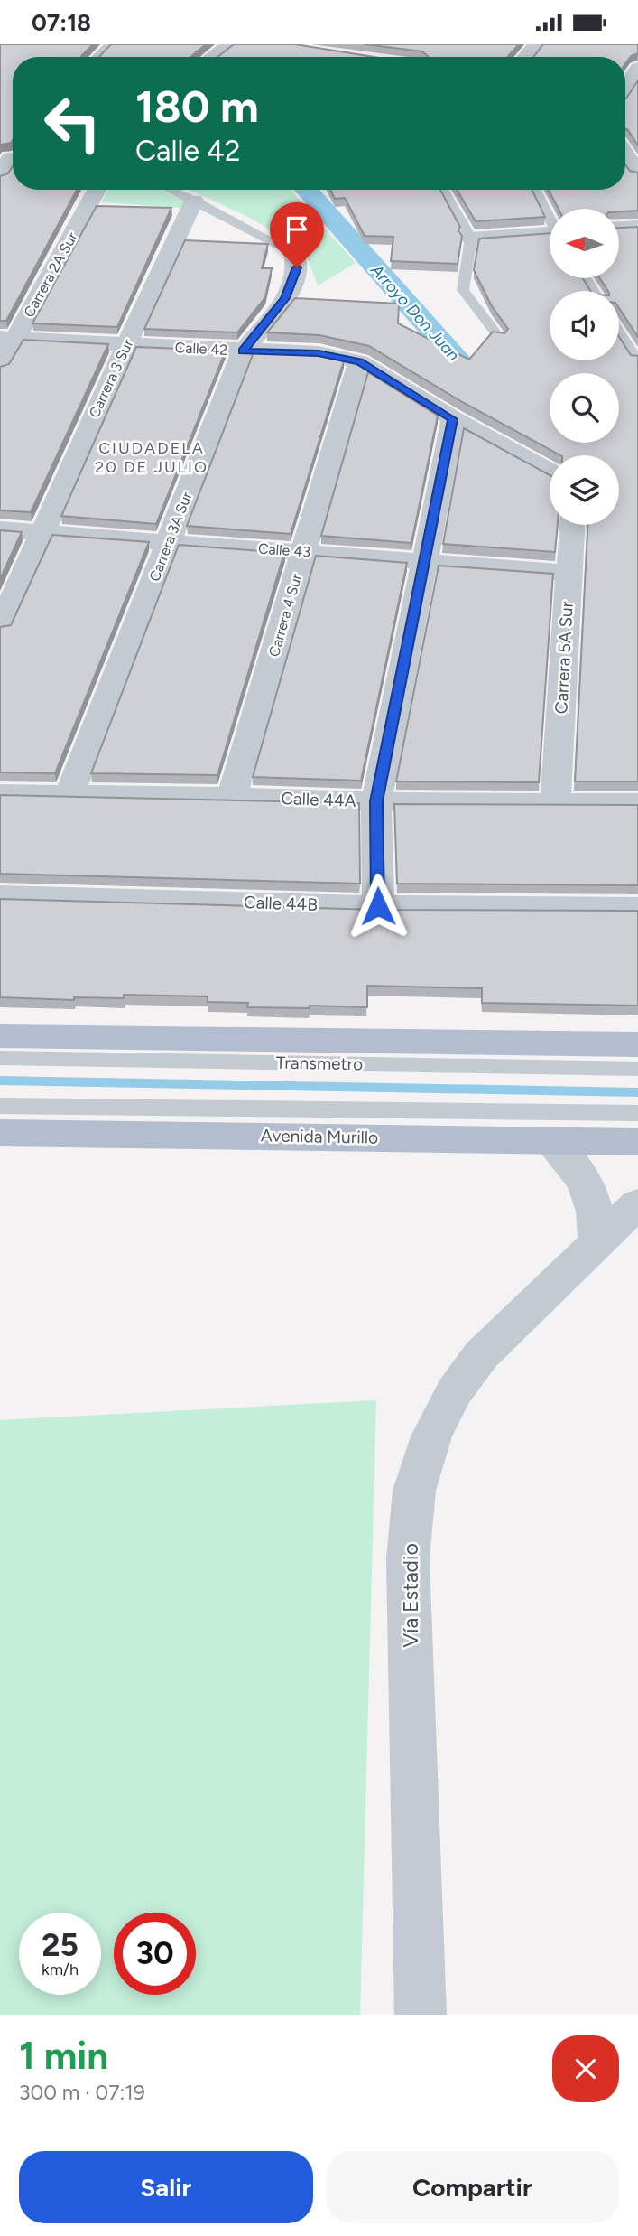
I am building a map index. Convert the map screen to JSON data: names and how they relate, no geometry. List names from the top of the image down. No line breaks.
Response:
{"streets":{"main road":["Avenida Murillo"],"street":["Carrera 2A Sur","Calle 42","Carrera 3 Sur","Carrera 3A Sur","Calle 43","Carrera 4 Sur","Carrera 5A Sur","Calle 44A","Calle 44B","Vía Estadio"],"lane":["Transmetro"]},"crossings":[["Carrera 2A Sur","Calle 42"],["Calle 42","Carrera 3 Sur"],["Calle 42","Carrera 3A Sur"],["Calle 42","Carrera 4 Sur"],["Carrera 3 Sur","Calle 43"],["Carrera 3A Sur","Calle 43"],["Carrera 3A Sur","Calle 44A"],["Calle 43","Carrera 4 Sur"],["Calle 43","Carrera 5A Sur"],["Carrera 4 Sur","Calle 44A"],["Carrera 5A Sur","Calle 44A"]],"districts":["CIUDADELA 20 DE JULIO"],"water":["Arroyo Don Juan"],"north":"left","page":{"status":"07:18","turn":["180 m","Calle 42"],"speed":"25 km/h","limit":"30","heading":["1 min","300 m · 07:19"],"buttons":["Salir","Compartir"]}}
